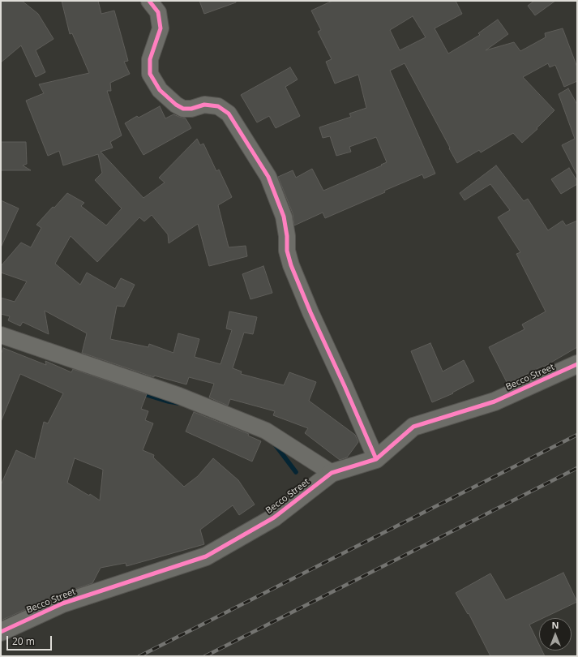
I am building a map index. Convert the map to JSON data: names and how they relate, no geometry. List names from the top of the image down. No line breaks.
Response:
{"streets":{"street":["Becco Street"]},"scale_bar":"20 m","north":"top"}
